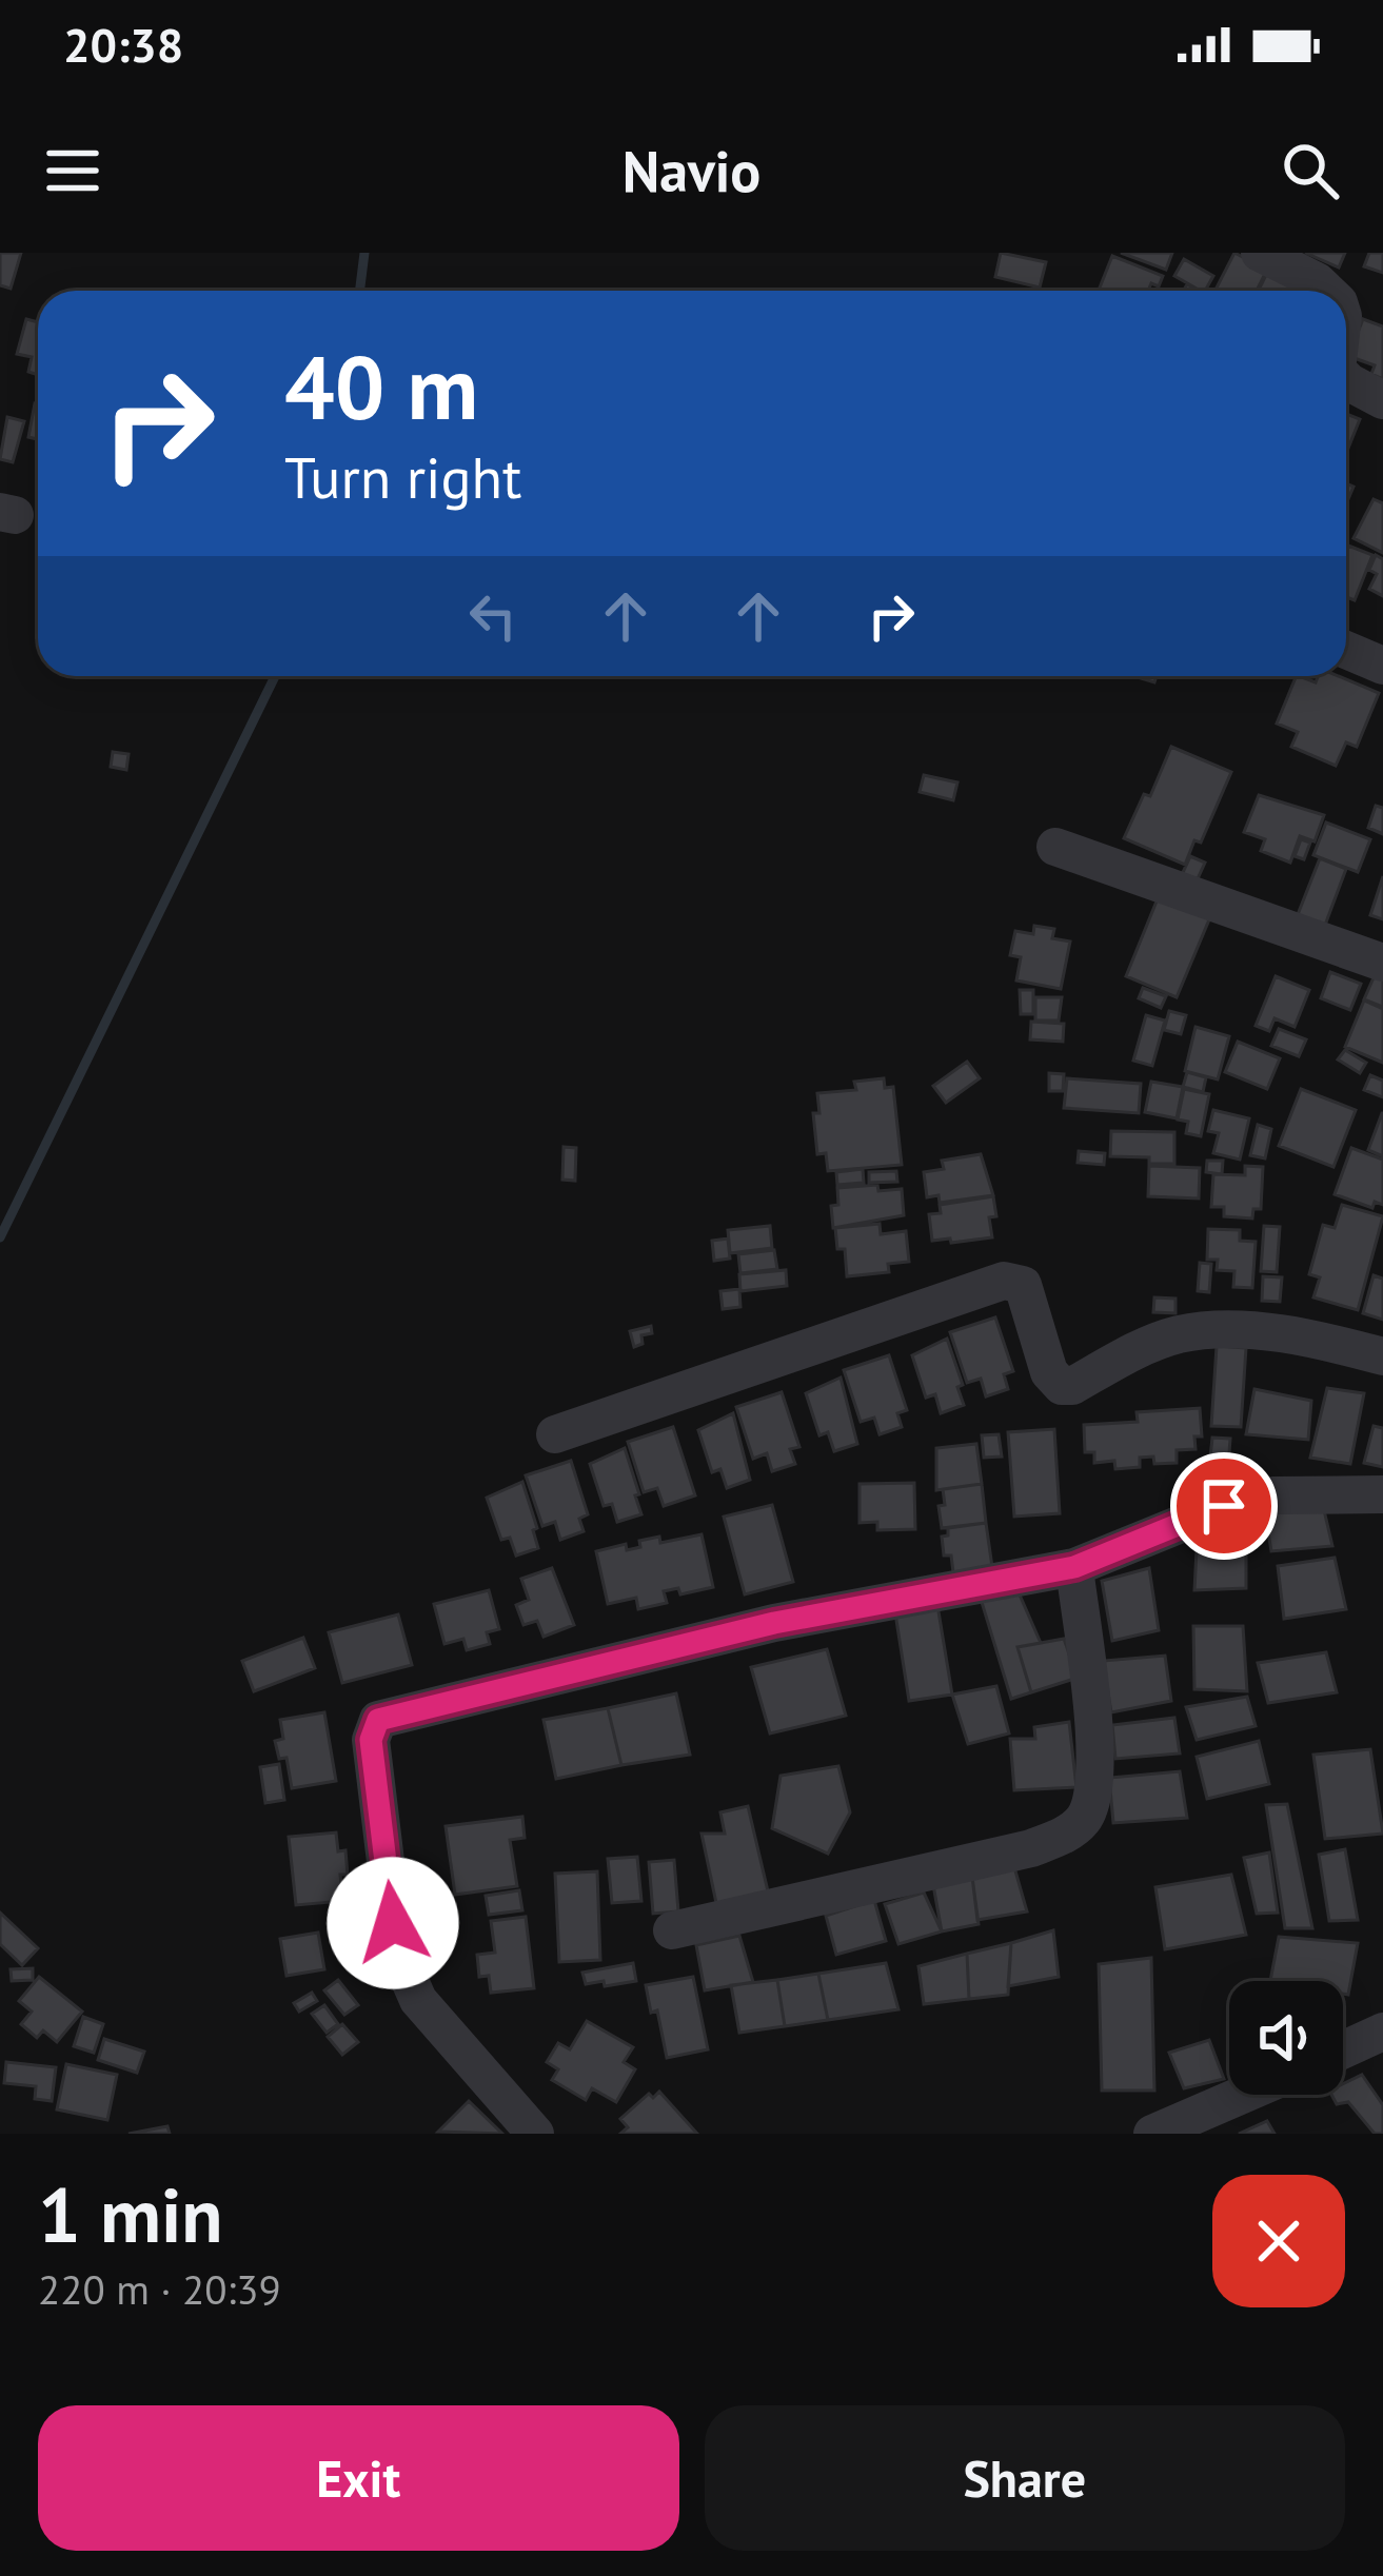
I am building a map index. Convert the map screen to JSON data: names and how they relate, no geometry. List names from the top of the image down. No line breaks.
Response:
{"page":{"status":"20:38","header":"Navio","turn":["40 m","Turn right"],"heading":["1 min","220 m · 20:39"],"buttons":["Exit","Share"]}}
